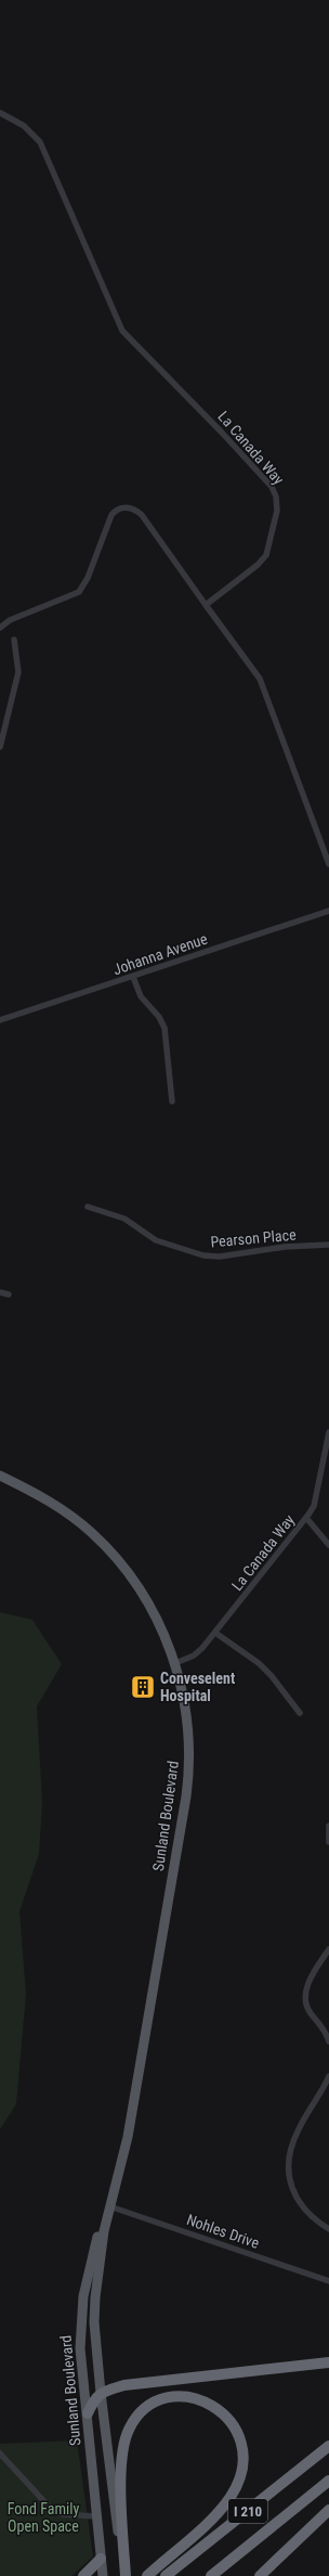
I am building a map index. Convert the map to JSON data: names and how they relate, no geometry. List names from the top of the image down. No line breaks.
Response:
{"streets":{"highway":["I 210"],"main road":["Sunland Boulevard"],"street":["La Canada Way","Johanna Avenue","Pearson Place","Nohles Drive"]},"crossings":[["La Canada Way","Sunland Boulevard"],["Sunland Boulevard","Nohles Drive"]],"parks":["Fond Family Open Space"],"places":{"building":["Conveselent Hospital"]}}
